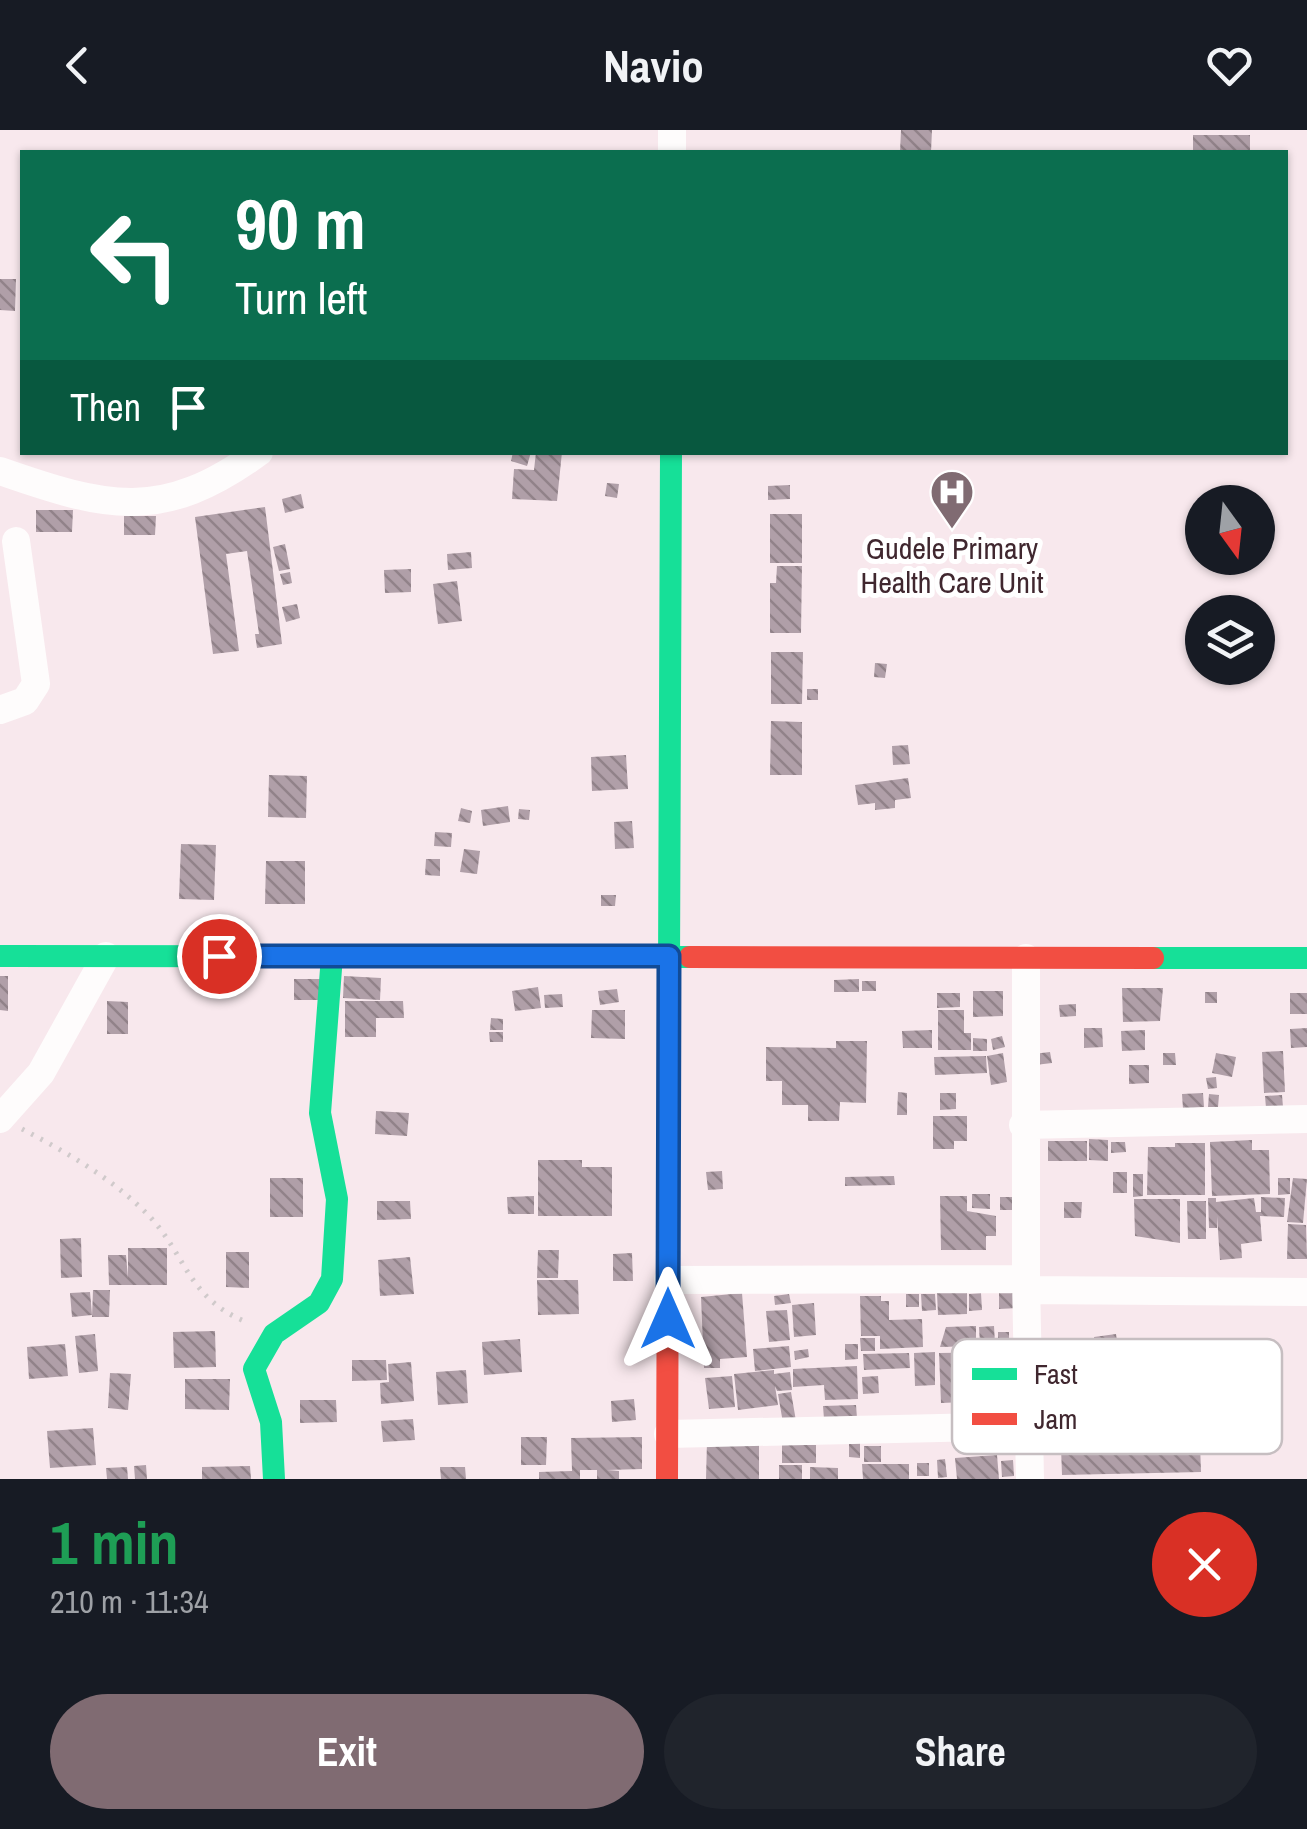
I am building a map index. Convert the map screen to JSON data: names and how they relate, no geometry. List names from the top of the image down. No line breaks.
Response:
{"places":{"hospital":["Gudele Primary Health Care Unit"]},"legend":["Fast","Jam"],"north":"bottom","page":{"header":"Navio","turn":["90 m","Turn left"],"then":"Then","heading":["1 min","210 m · 11:34"],"buttons":["Exit","Share"]}}
